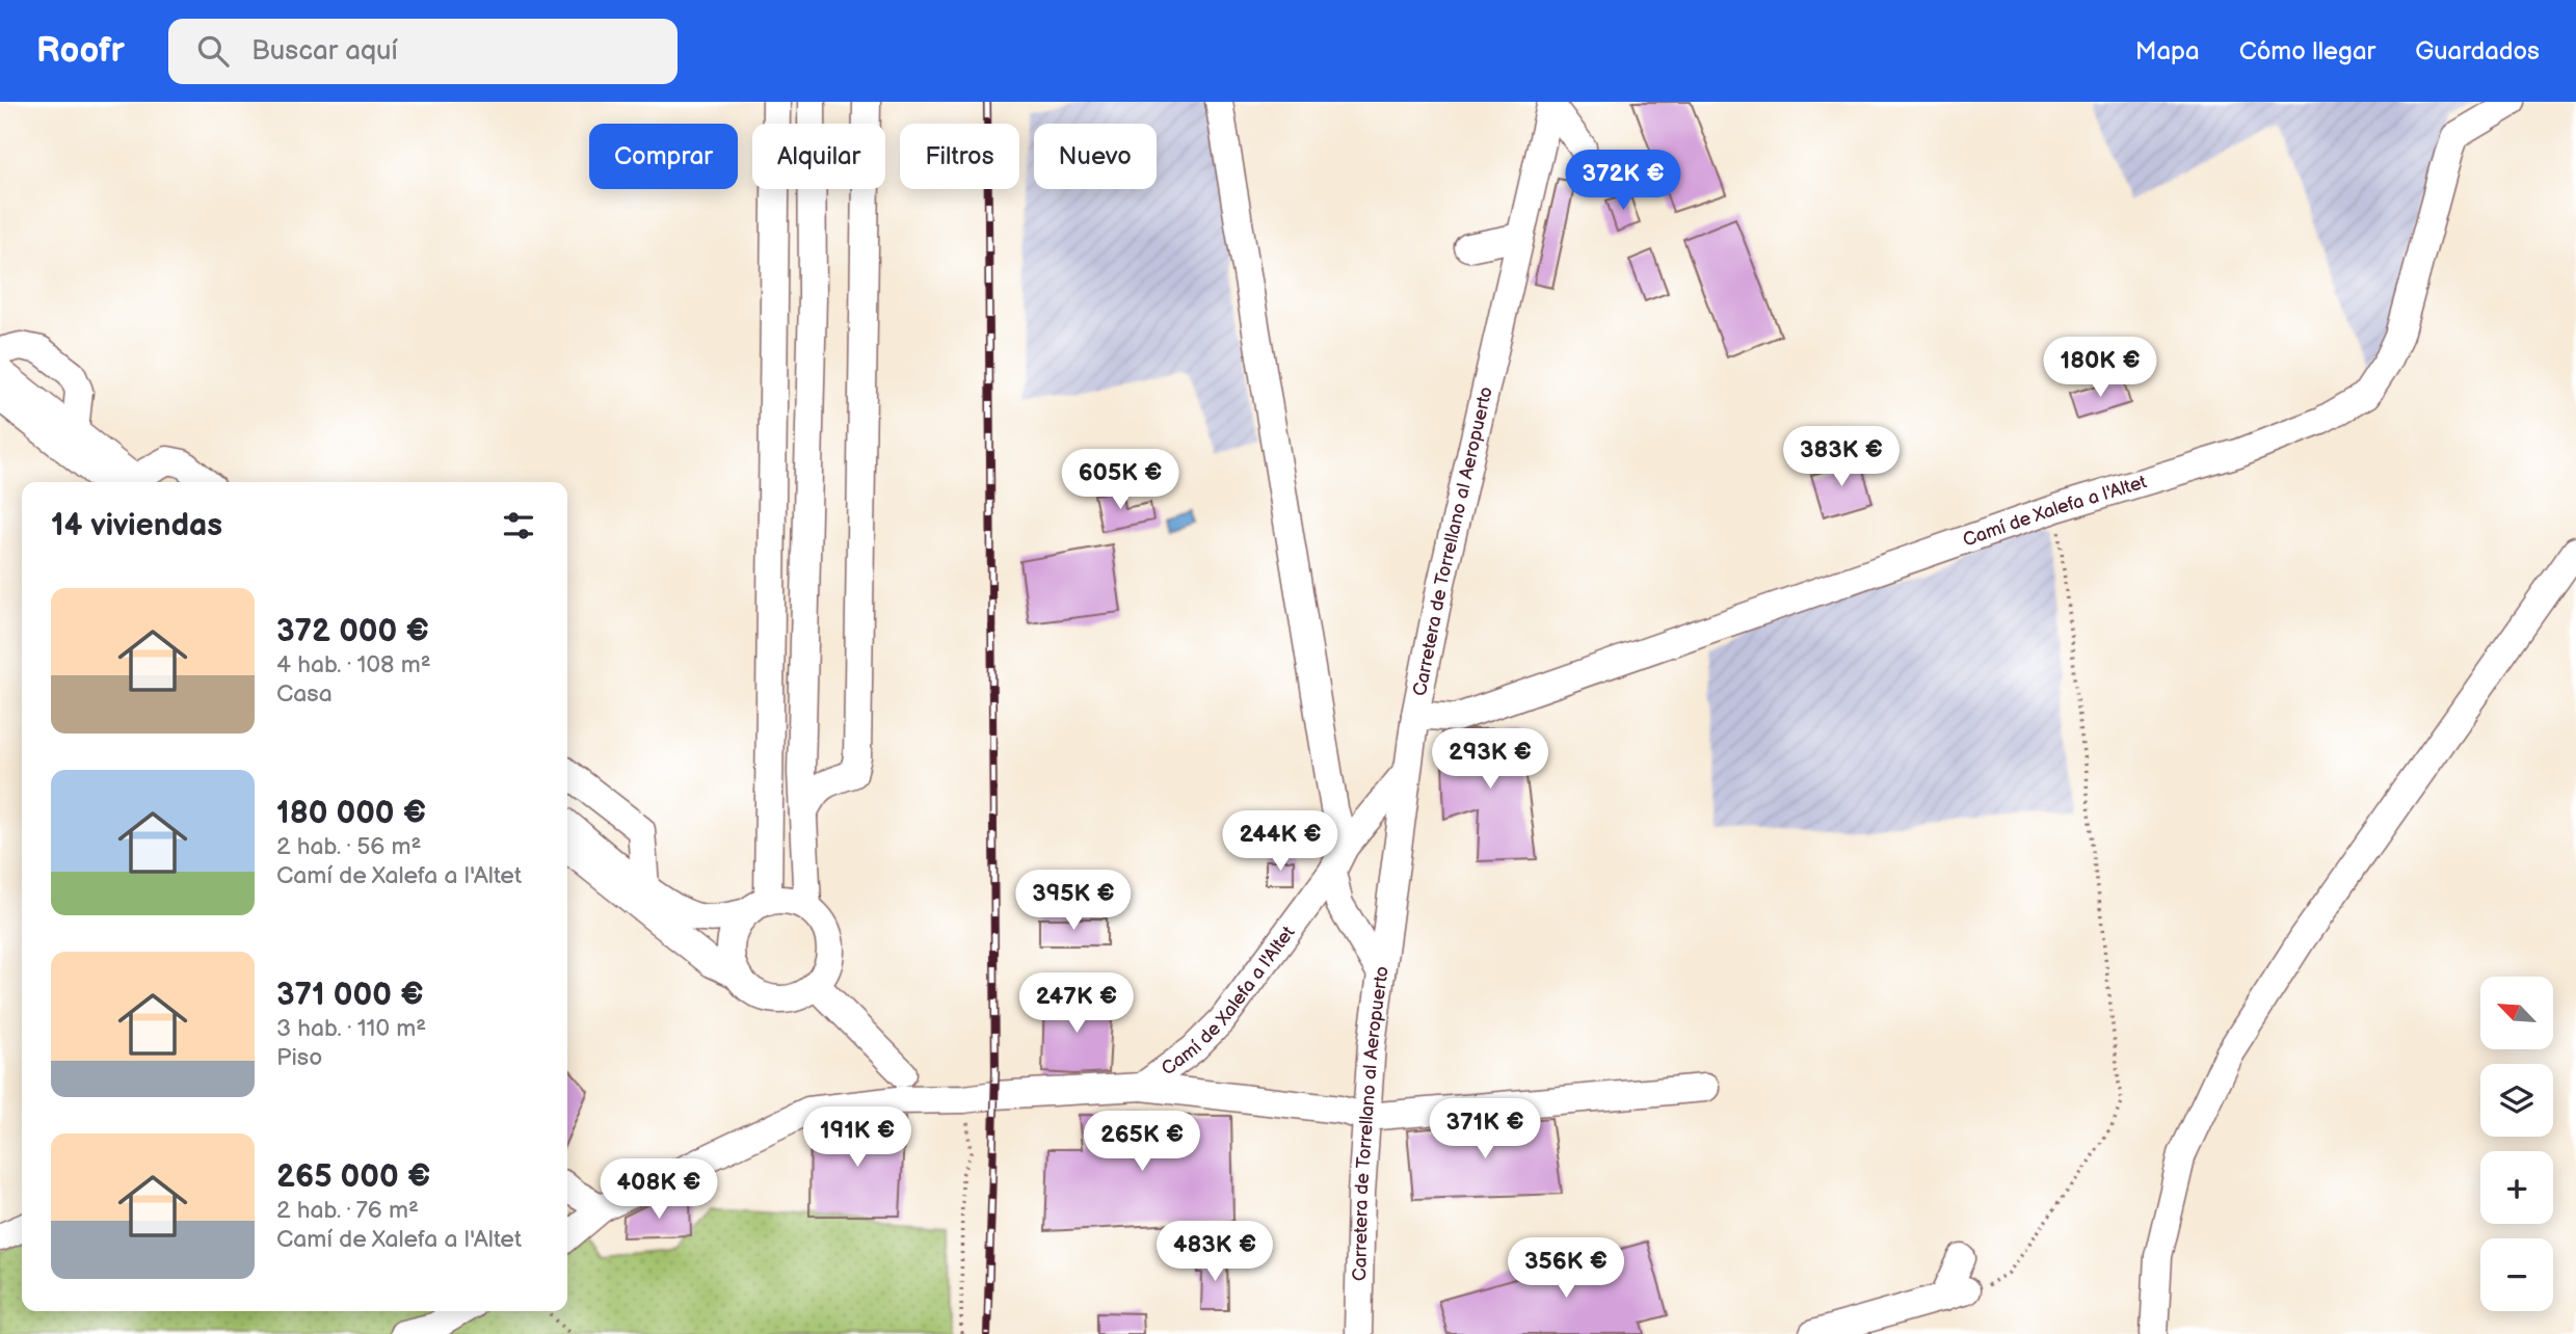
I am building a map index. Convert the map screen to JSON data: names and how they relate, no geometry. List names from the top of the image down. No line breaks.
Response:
{"streets":{"street":["Camí de Xalefa a l'Altet","Carretera de Torrellano al Aeropuerto"]},"crossings":[["Camí de Xalefa a l'Altet","Carretera de Torrellano al Aeropuerto"]],"north":"top left","page":{"header":"Roofr","search":"Buscar aquí","nav":["Mapa","Cómo llegar","Guardados"],"chip":["Comprar","Alquilar","Filtros","Nuevo"],"price":["372K €","180K €","383K €","605K €","293K €","244K €","395K €","247K €","371K €","191K €","265K €","408K €","483K €","356K €"],"heading":"14 viviendas","list":[{"name":"372 000 €","note":"4 hab. · 108 m² · Casa"},{"name":"180 000 €","note":"2 hab. · 56 m² · Camí de Xalefa a l'Altet"},{"name":"371 000 €","note":"3 hab. · 110 m² · Piso"},{"name":"265 000 €","note":"2 hab. · 76 m² · Camí de Xalefa a l'Altet"}],"map_buttons":["+","−"]}}
